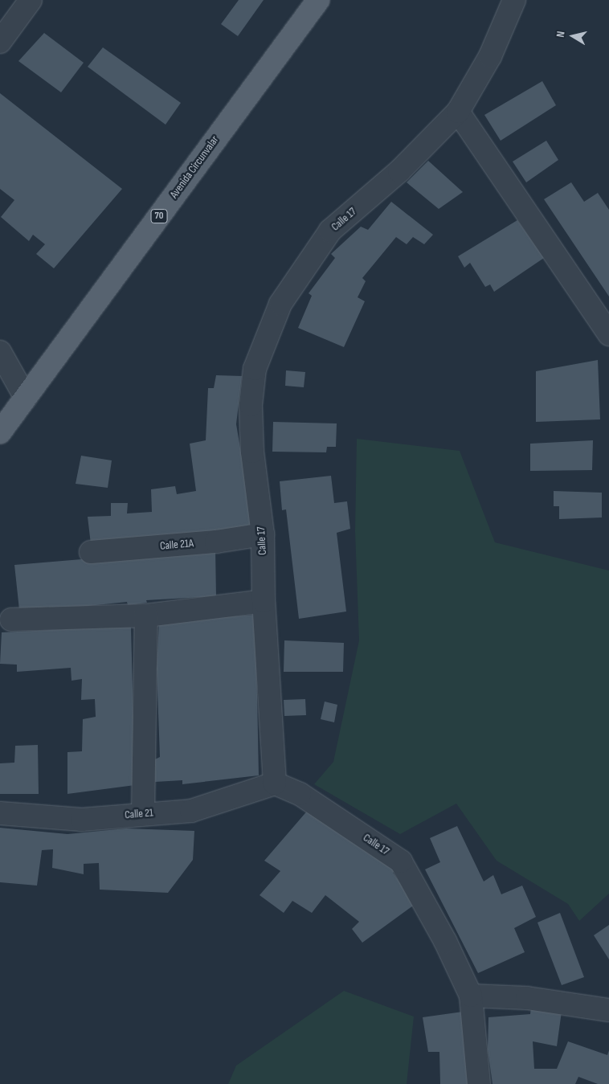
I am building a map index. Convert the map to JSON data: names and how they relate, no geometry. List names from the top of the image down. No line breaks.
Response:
{"streets":{"main road":["Avenida Circunvalar","70"],"street":["Calle 17","Calle 21A","Calle 21"]},"crossings":[["Calle 17","Calle 21A"],["Calle 17","Calle 21"]],"north":"left"}
